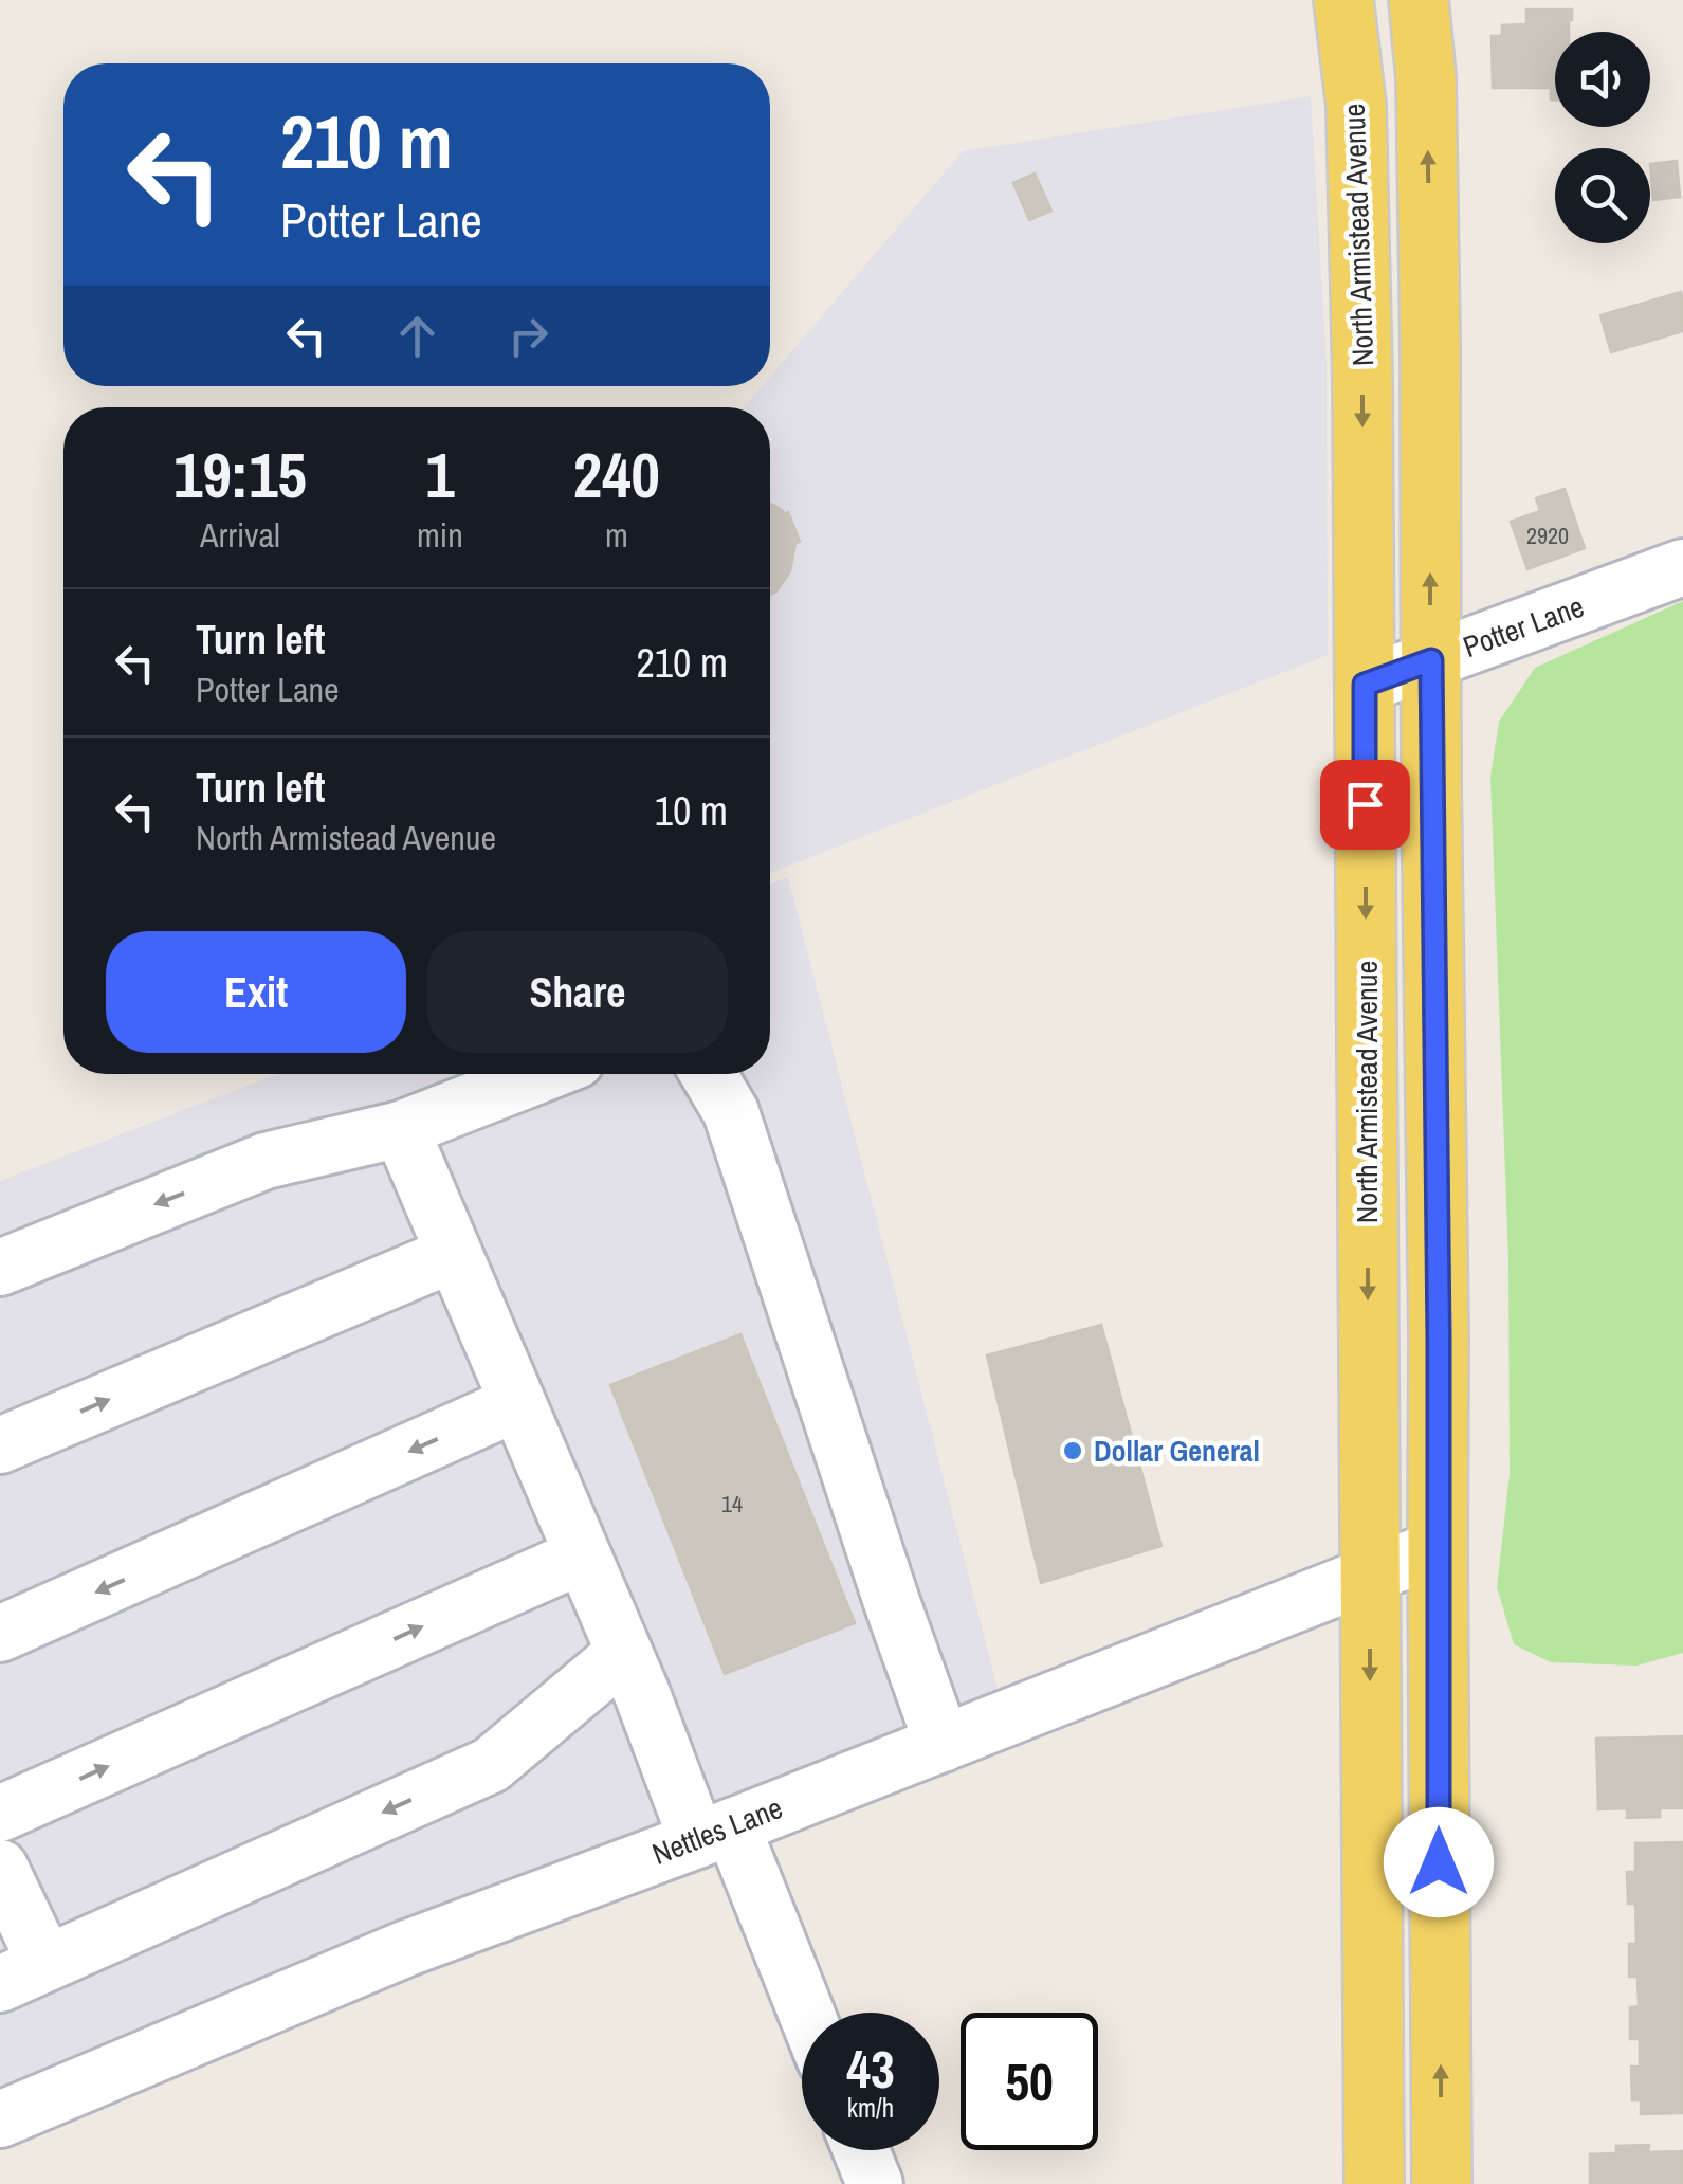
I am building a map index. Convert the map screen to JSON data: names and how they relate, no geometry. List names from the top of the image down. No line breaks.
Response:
{"streets":{"main road":["North Armistead Avenue"],"street":["Potter Lane","Nettles Lane"]},"crossings":[["North Armistead Avenue","Potter Lane"],["North Armistead Avenue","Nettles Lane"]],"places":["Dollar General"],"house_numbers":["2920","14"],"page":{"turn":["210 m","Potter Lane"],"eta":["19:15","Arrival","1","min","240","m"],"list":[{"name":"Turn left","note":"Potter Lane","value":"210 m"},{"name":"Turn left","note":"North Armistead Avenue","value":"10 m"}],"buttons":["Exit","Share"],"speed":"43 km/h","limit":"50"}}
